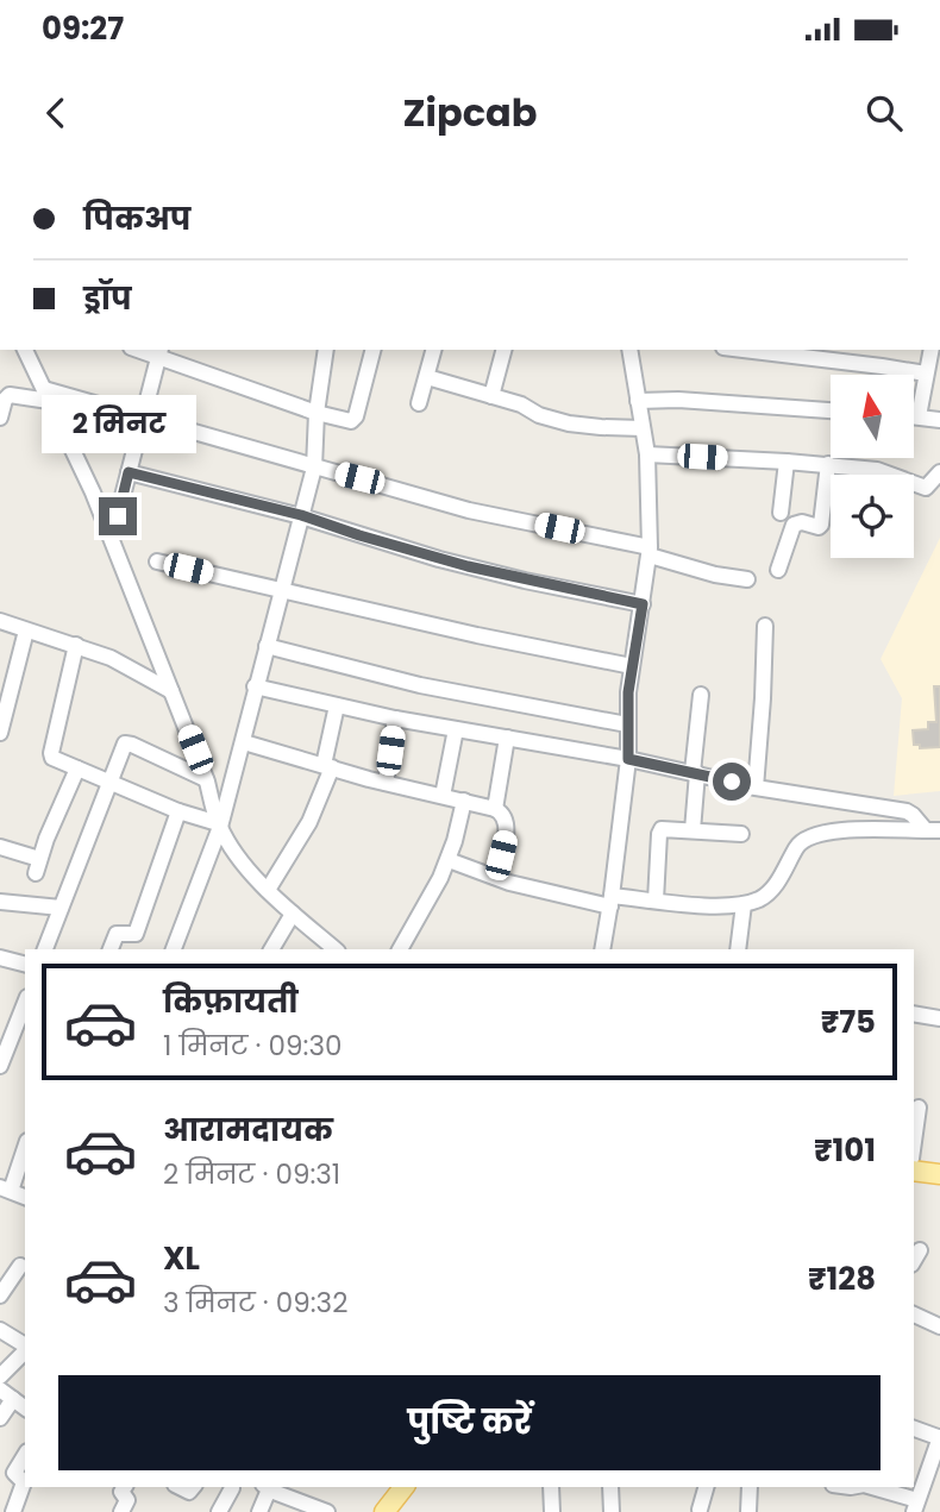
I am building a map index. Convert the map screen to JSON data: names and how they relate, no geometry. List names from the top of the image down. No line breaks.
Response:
{"north":"top","page":{"status":"09:27","header":"Zipcab","banner":["पिकअप","ड्रॉप"],"bubble":"2 मिनट","list":[{"name":"किफ़ायती","note":"1 मिनट · 09:30","value":"₹75"},{"name":"आरामदायक","note":"2 मिनट · 09:31","value":"₹101"},{"name":"XL","note":"3 मिनट · 09:32","value":"₹128"}],"buttons":"पुष्टि करें"}}
